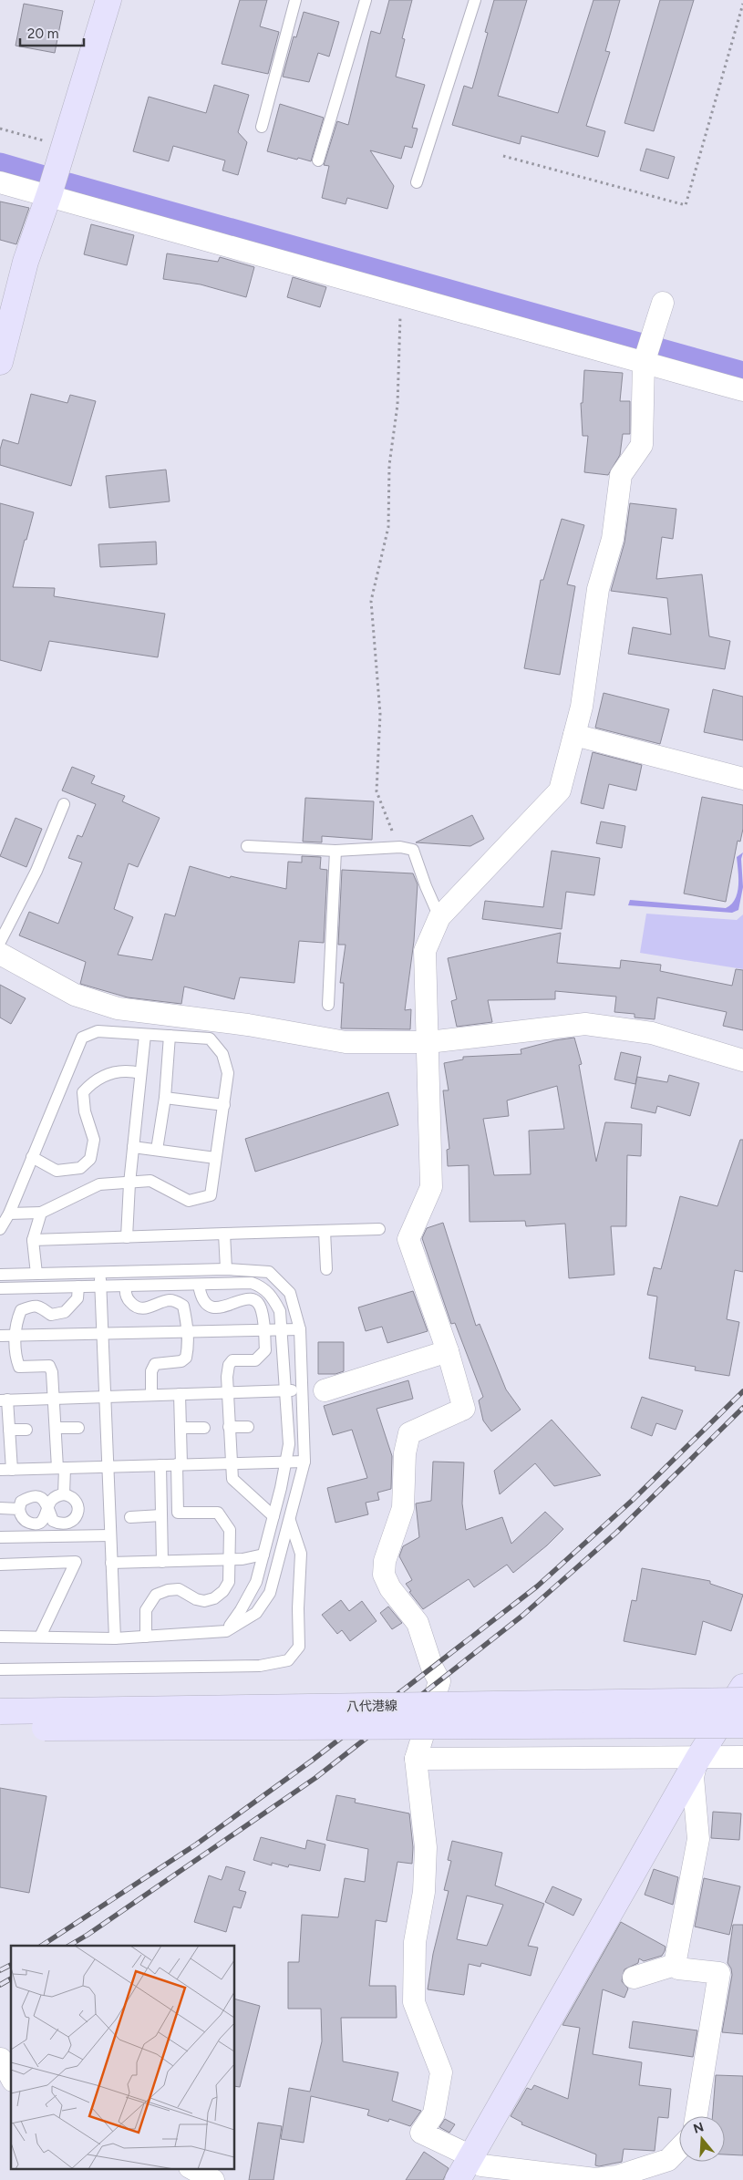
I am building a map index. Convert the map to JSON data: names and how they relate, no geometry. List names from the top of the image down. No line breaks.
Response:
{"streets":{"main road":["八代港線"]},"scale_bar":"20 m","north":"top"}
